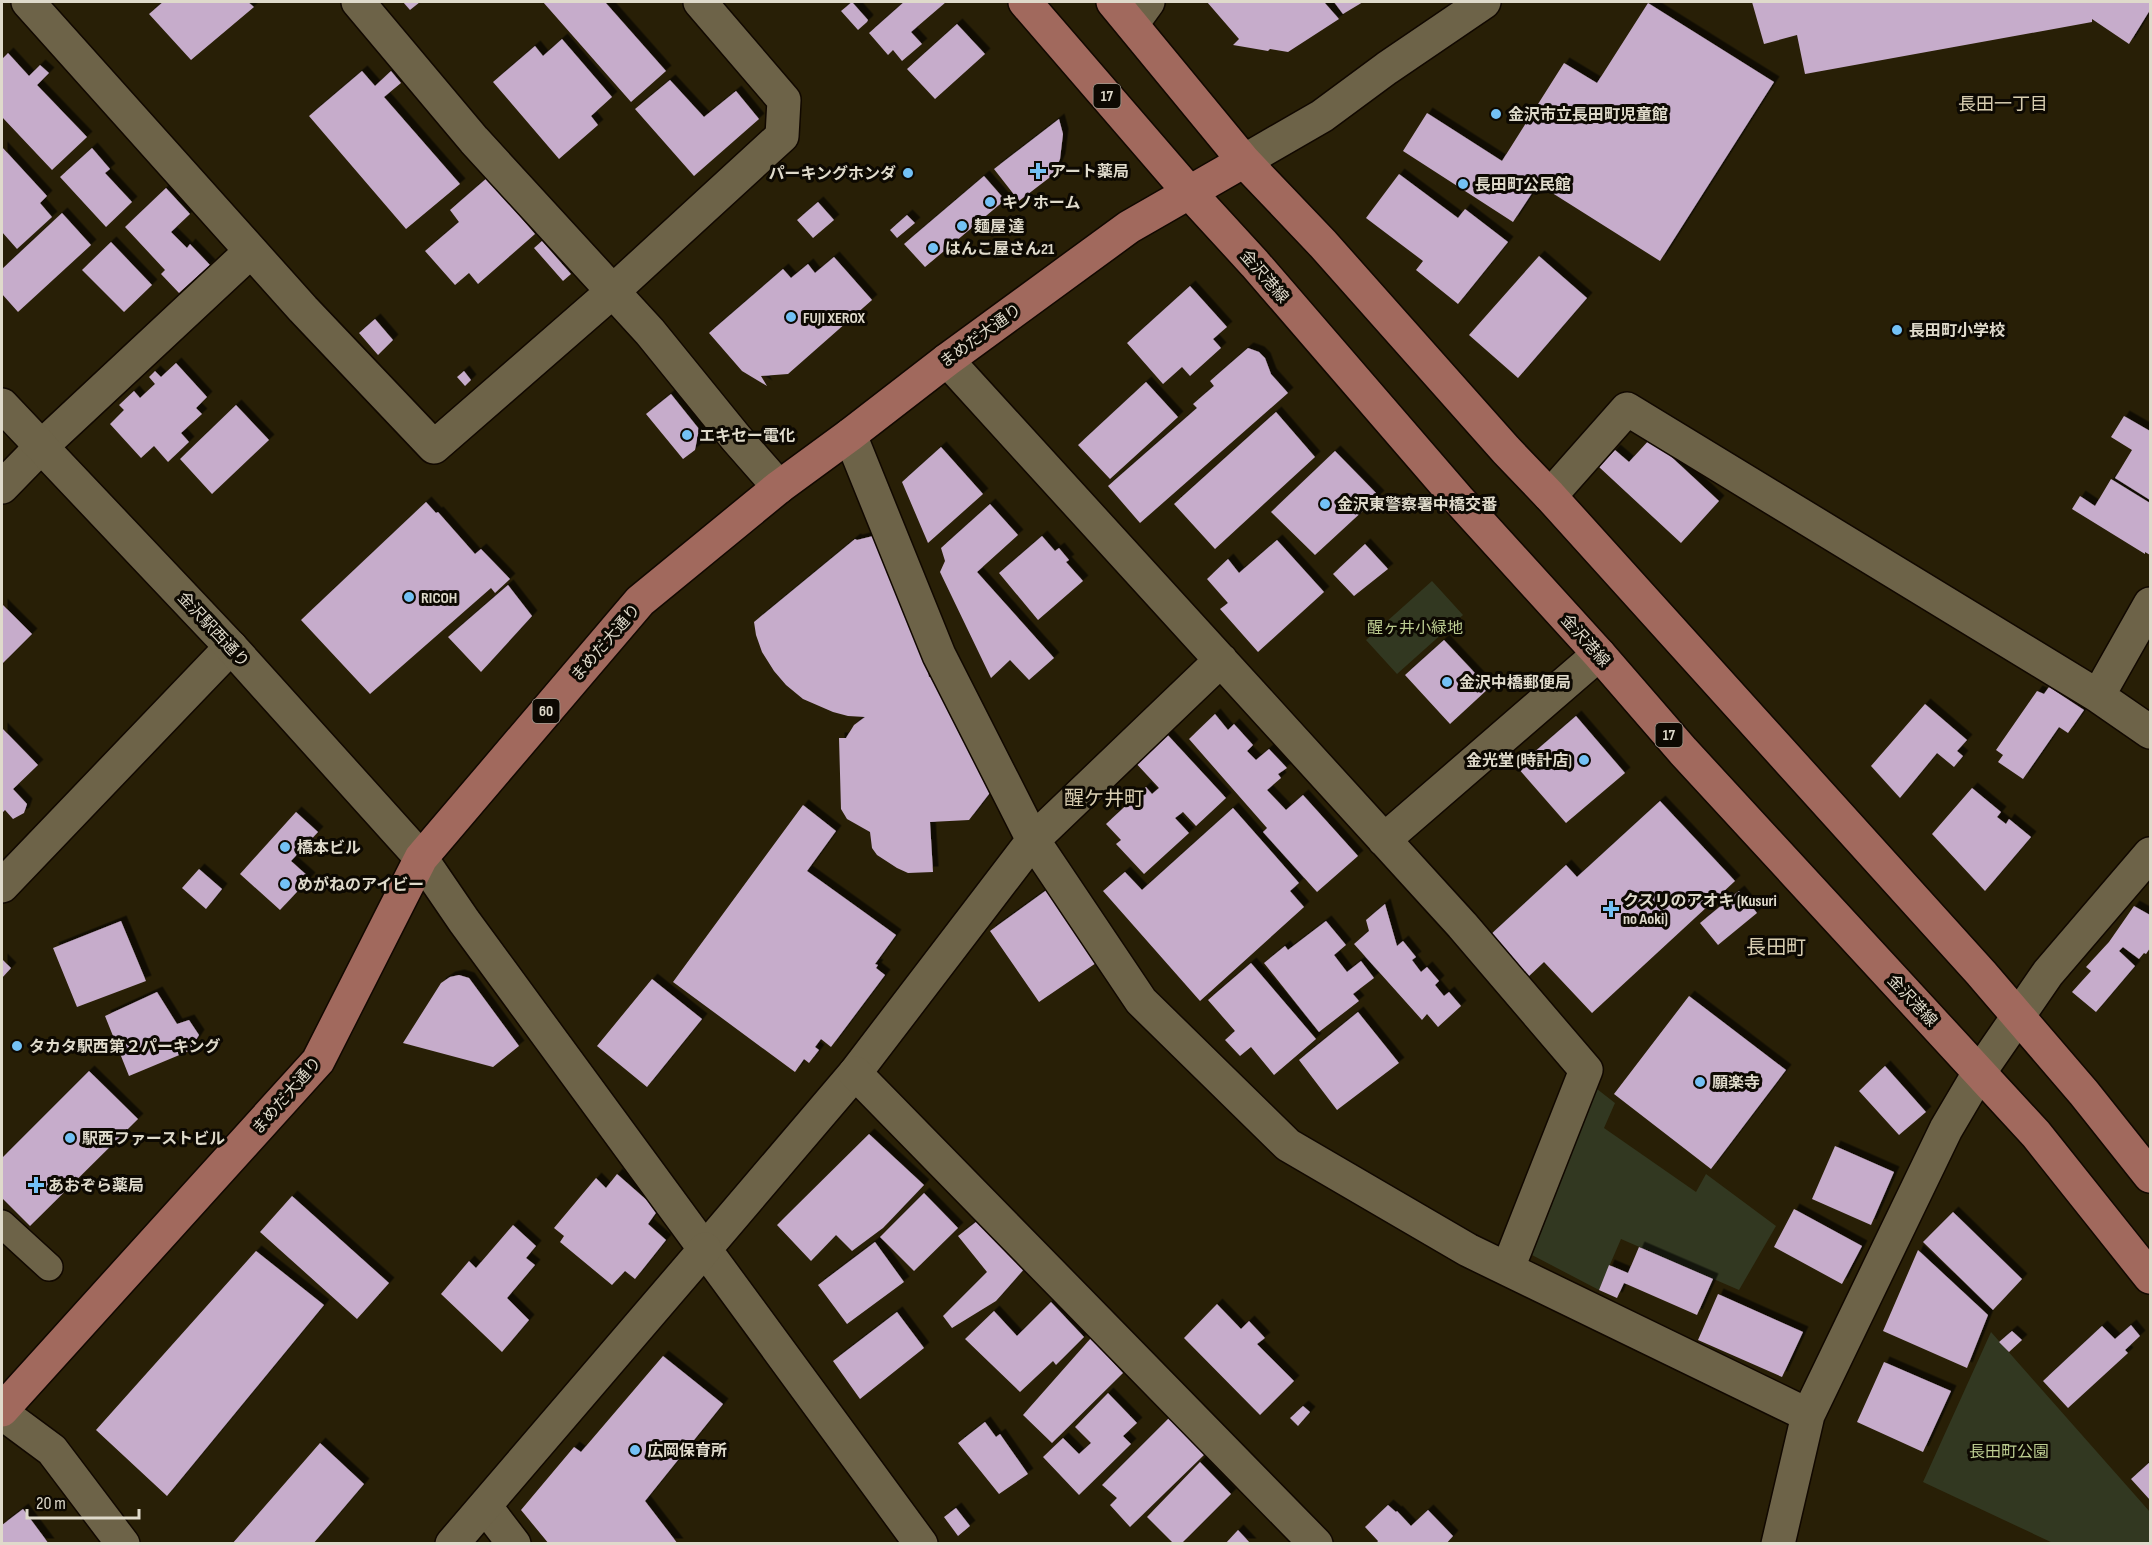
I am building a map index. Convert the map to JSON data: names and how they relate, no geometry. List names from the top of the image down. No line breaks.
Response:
{"streets":{"main road":["17","金沢港線","まめだ大通り","60"],"street":["金沢駅西通り"]},"crossings":[["金沢港線","まめだ大通り"],["まめだ大通り","金沢駅西通り"]],"districts":["長田一丁目","醒ケ井町","長田町"],"parks":["醒ヶ井小緑地","長田町公園"],"places":{"other":["金沢市立長田町児童館","パーキングホンダ","長田町公民館","キノホーム","麺屋 達","はんこ屋さん21","FUJI XEROX","長田町小学校","エキセー電化","金沢東警察署中橋交番","RICOH","金沢中橋郵便局","金光堂 (時計店)","橋本ビル","めがねのアイビー","タカタ駅西第２パーキング","願楽寺","駅西ファーストビル","広岡保育所"],"health":["アート薬局","クスリのアオキ (Kusuri no Aoki)","あおぞら薬局"]},"scale_bar":"20 m"}
